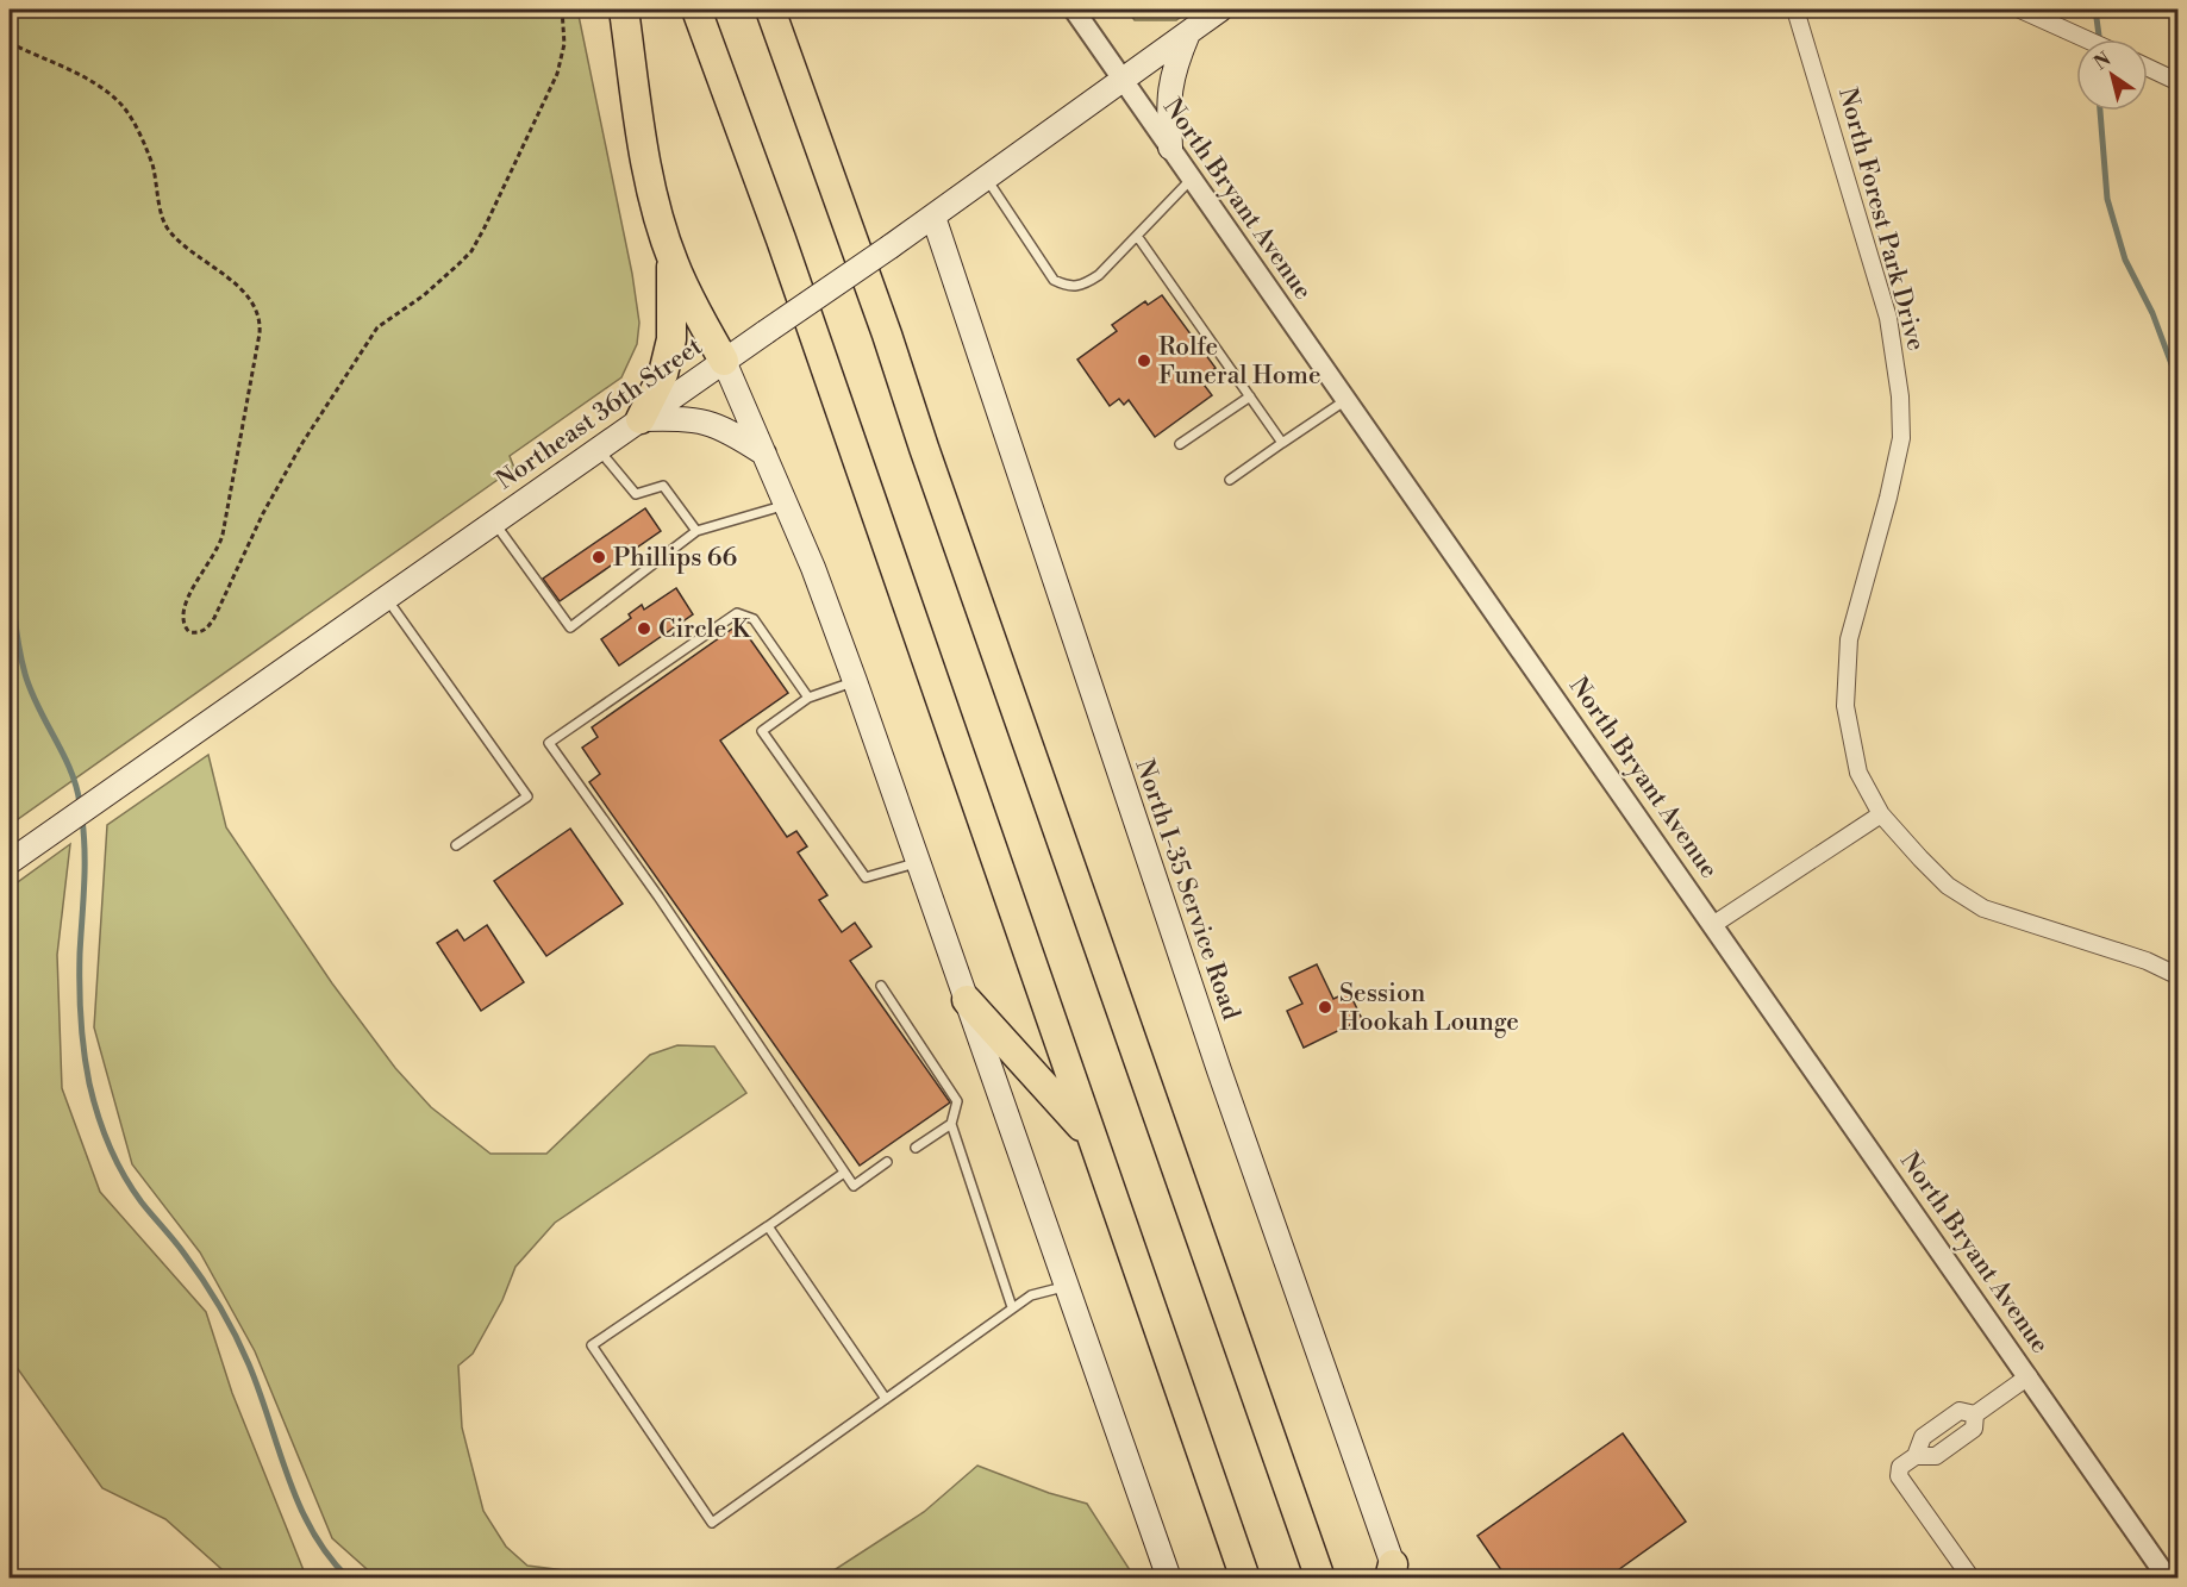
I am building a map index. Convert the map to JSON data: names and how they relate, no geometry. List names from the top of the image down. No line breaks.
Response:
{"streets":{"main road":["Northeast 36th Street","North I-35 Service Road"],"street":["North Bryant Avenue","North Forest Park Drive"]},"crossings":[["North Bryant Avenue","Northeast 36th Street"],["Northeast 36th Street","North I-35 Service Road"]],"places":["Rolfe Funeral Home","Phillips 66","Circle K","Session Hookah Lounge"],"north":"top left"}
